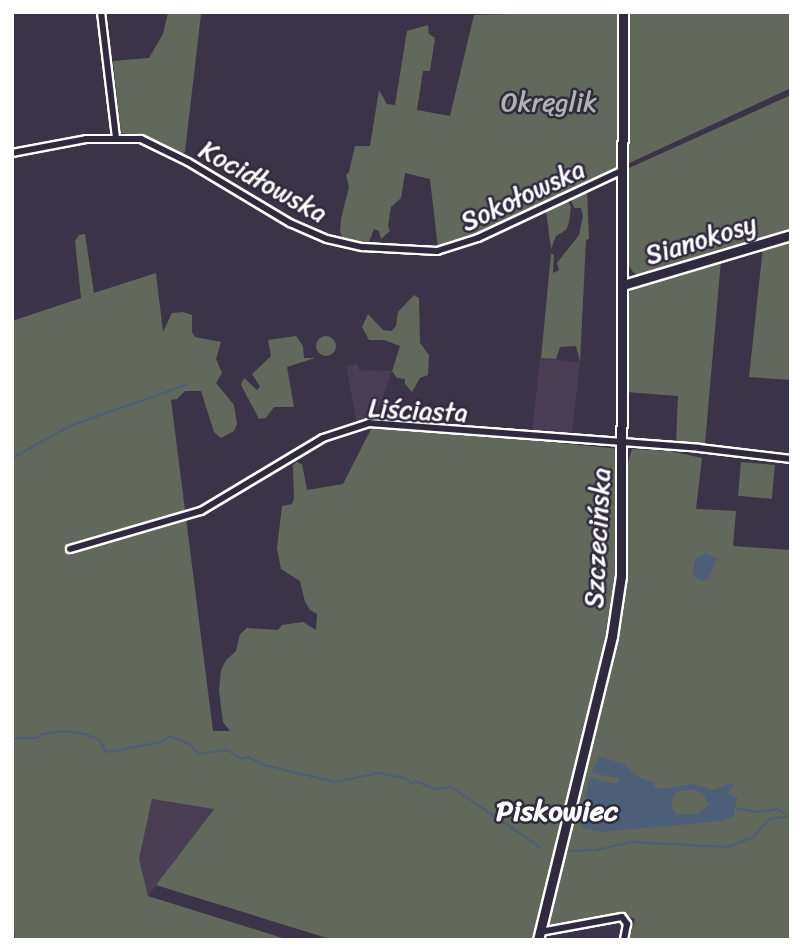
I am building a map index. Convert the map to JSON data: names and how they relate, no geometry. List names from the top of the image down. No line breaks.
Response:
{"streets":{"main road":["Sianokosy","Szczecińska"],"street":["Kocidłowska","Sokołowska","Liściasta"]},"crossings":[["Kocidłowska","Sokołowska"],["Sokołowska","Szczecińska"],["Sianokosy","Szczecińska"],["Liściasta","Szczecińska"]],"districts":["Piskowiec"],"parks":["Okręglik"]}
